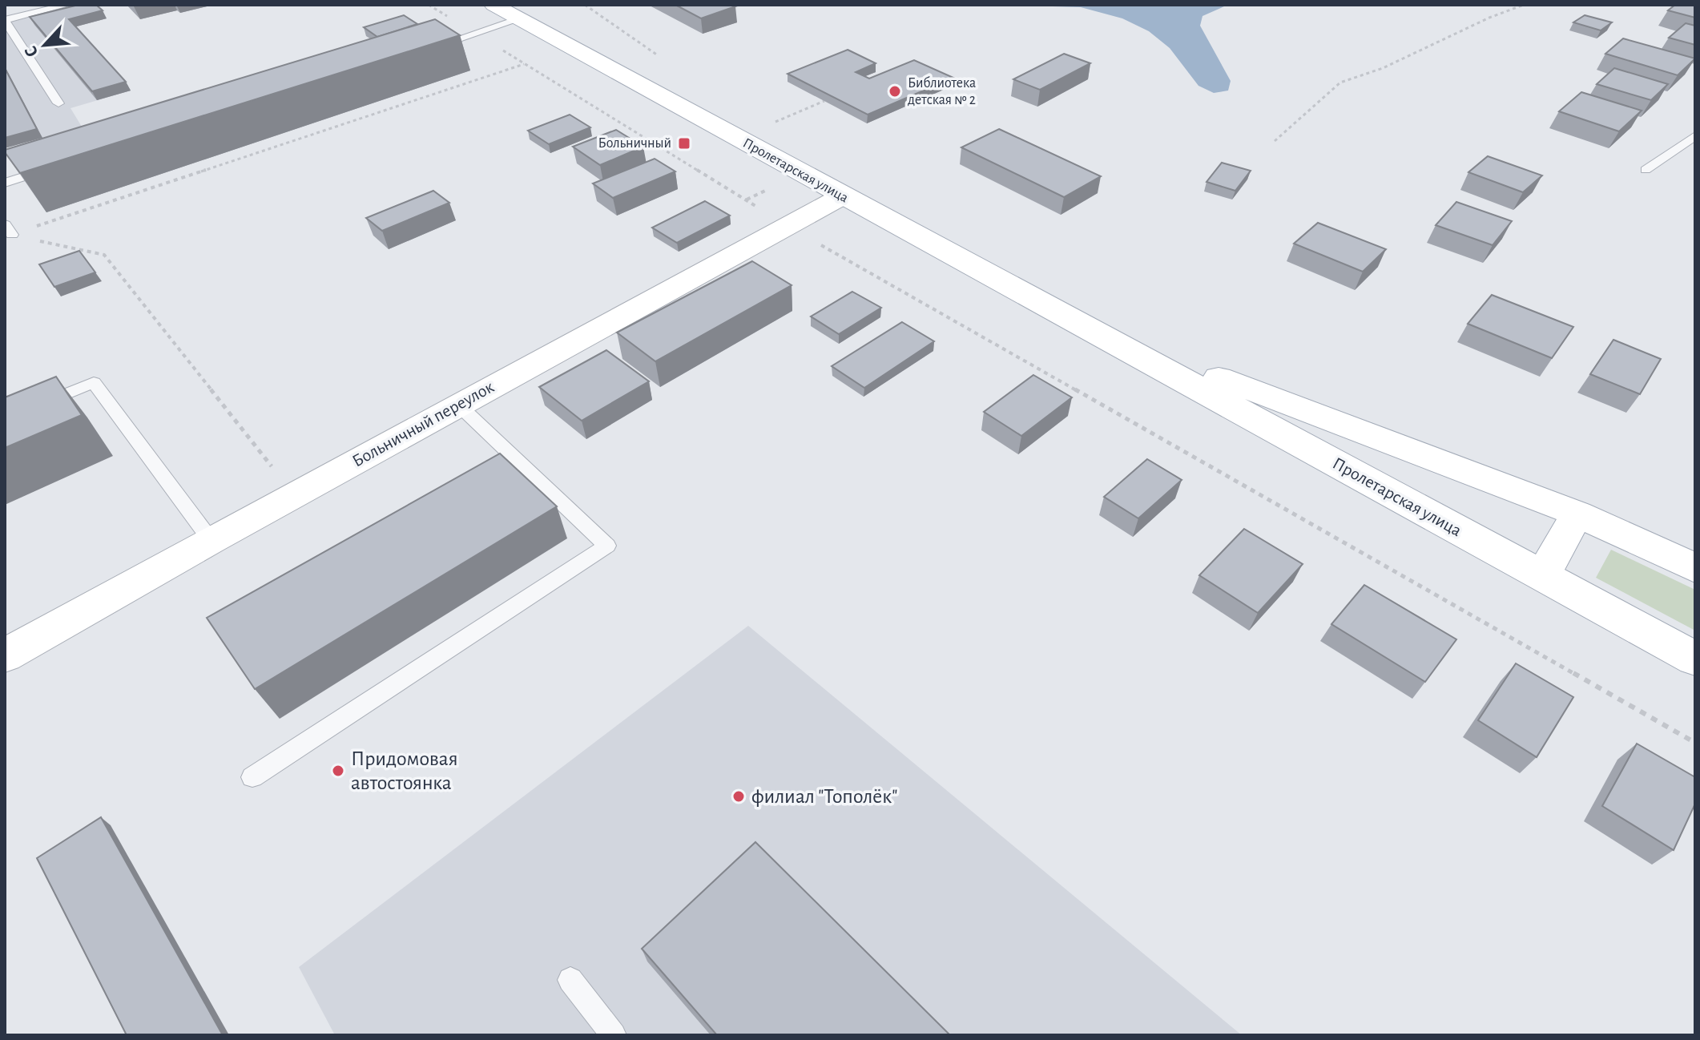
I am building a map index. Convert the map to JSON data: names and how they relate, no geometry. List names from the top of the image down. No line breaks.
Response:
{"streets":{"main road":["Пролетарская улица","Больничный переулок"]},"crossings":[["Пролетарская улица","Больничный переулок"]],"places":{"other":["Библиотека детская № 2","Придомовая автостоянка","филиал \"Тополёк\""],"transit":["Больничный"]},"north":"bottom left"}
